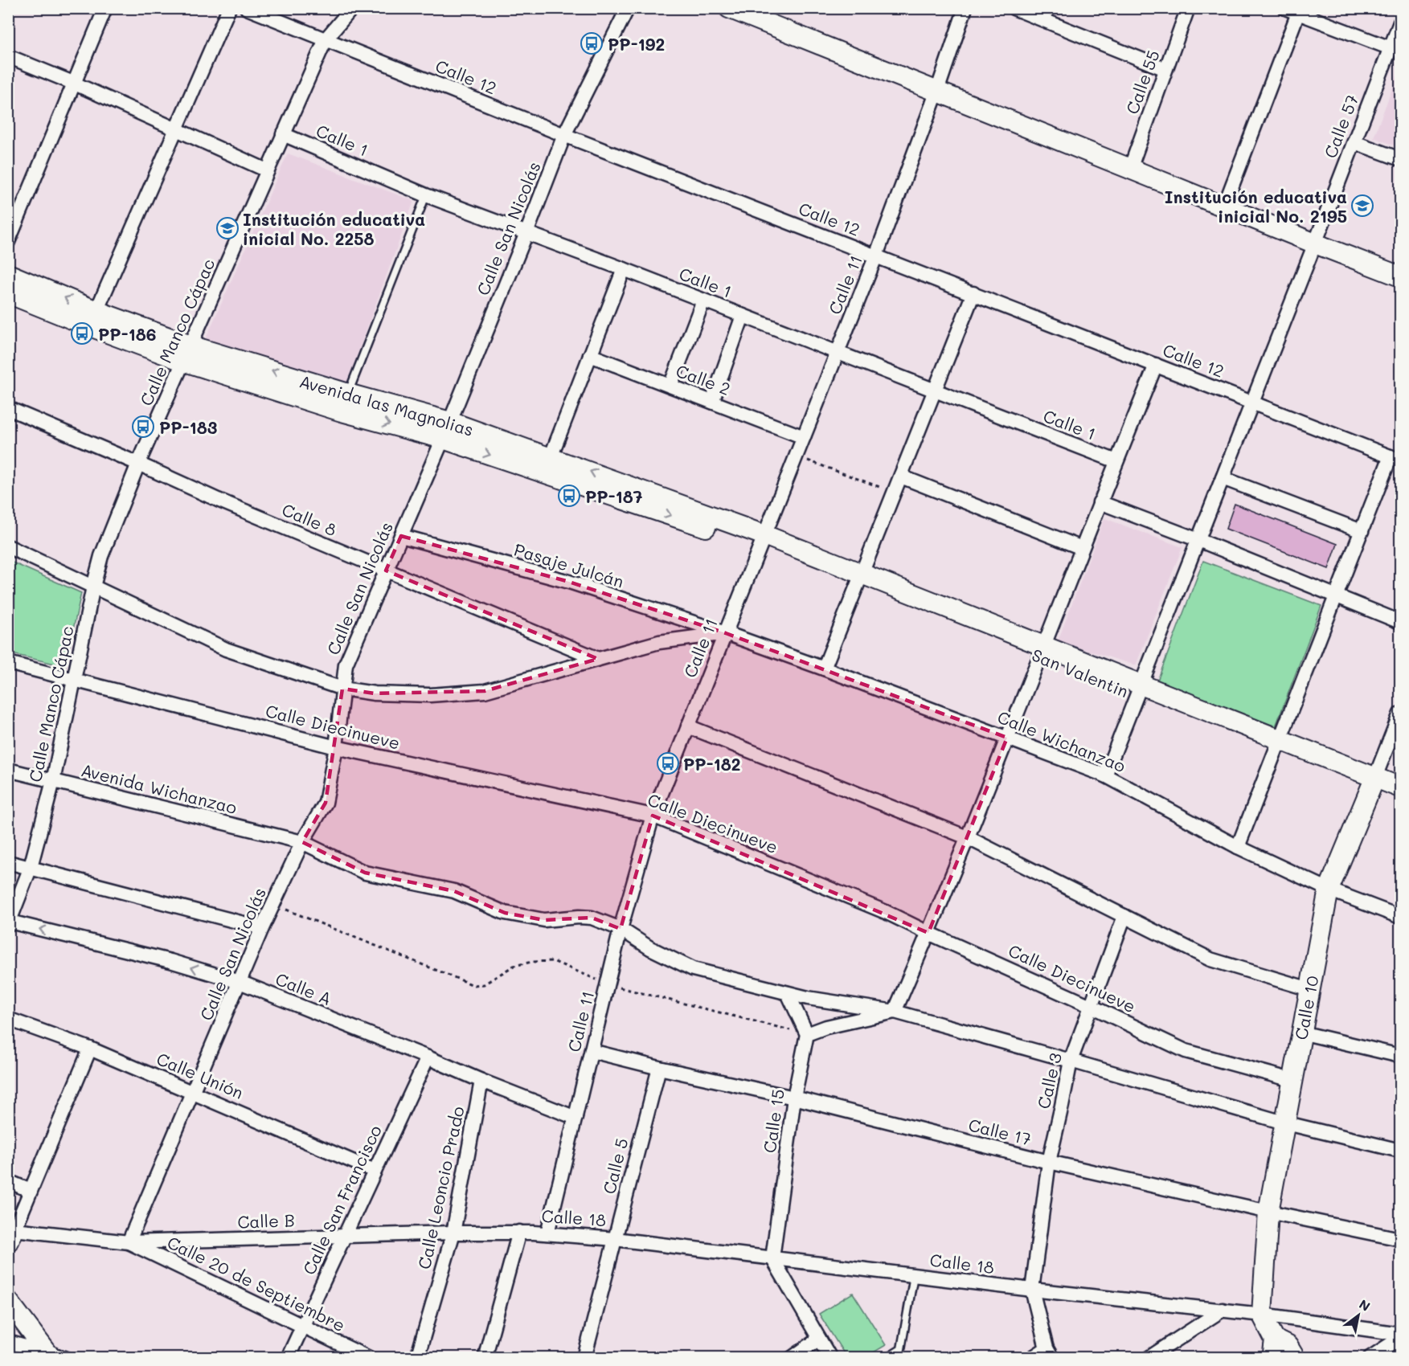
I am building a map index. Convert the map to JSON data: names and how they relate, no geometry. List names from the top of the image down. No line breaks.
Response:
{"streets":{"main road":["Avenida las Magnolias","San Valentin","Calle 10"],"street":["Calle 12","Calle 55","Calle 57","Calle 1","Calle San Nicolás","Calle 11","Calle Manco Cápac","Calle 2","Calle 8","Pasaje Julcán","Calle Diecinueve","Calle Wichanzao","Avenida Wichanzao","Calle A","Calle Unión","Calle 3","Calle 15","Calle 17","Calle 5","Calle Leoncio Prado","Calle San Francisco","Calle 18","Calle B","Calle 20 de Septiembre"]},"crossings":[["Calle 12","Calle 57"],["Calle 12","Calle San Nicolás"],["Calle 12","Calle 11"],["Calle 12","Calle Manco Cápac"],["Calle 57","San Valentin"],["Calle 57","Calle Wichanzao"],["Calle 1","Calle San Nicolás"],["Calle 1","Calle 11"],["Calle 1","Calle Manco Cápac"],["Calle San Nicolás","Avenida las Magnolias"],["Calle San Nicolás","Calle 8"],["Calle San Nicolás","Pasaje Julcán"],["Calle San Nicolás","Calle Diecinueve"],["Calle San Nicolás","Avenida Wichanzao"],["Calle San Nicolás","Calle A"],["Calle San Nicolás","Calle Unión"],["Calle San Nicolás","Calle B"],["Calle San Nicolás","Calle 20 de Septiembre"],["Calle 11","Calle 2"],["Calle 11","Avenida las Magnolias"],["Calle 11","Pasaje Julcán"],["Calle 11","San Valentin"],["Calle 11","Calle Diecinueve"],["Calle 11","Calle Wichanzao"],["Calle 11","Avenida Wichanzao"],["Calle 11","Calle A"],["Calle 11","Calle 17"],["Calle 11","Calle 18"],["Calle Manco Cápac","Avenida las Magnolias"],["Calle Manco Cápac","Calle 8"],["Calle Manco Cápac","Calle Diecinueve"],["Calle Manco Cápac","Avenida Wichanzao"],["Calle Manco Cápac","Calle A"],["Avenida las Magnolias","San Valentin"],["Pasaje Julcán","Calle Wichanzao"],["San Valentin","Calle 10"],["Calle Diecinueve","Calle 10"],["Calle Diecinueve","Calle 3"],["Calle Wichanzao","Calle 10"],["Avenida Wichanzao","Calle 10"],["Avenida Wichanzao","Calle 3"],["Calle A","Calle Leoncio Prado"],["Calle A","Calle San Francisco"],["Calle 10","Calle 17"],["Calle 10","Calle 18"],["Calle Unión","Calle San Francisco"],["Calle 3","Calle 17"],["Calle 3","Calle 18"],["Calle 15","Calle 17"],["Calle 15","Calle 18"],["Calle 17","Calle 5"],["Calle 5","Calle 18"],["Calle Leoncio Prado","Calle B"],["Calle San Francisco","Calle B"],["Calle San Francisco","Calle 20 de Septiembre"],["Calle 18","Calle B"],["Calle B","Calle 20 de Septiembre"]],"places":{"bus stop":["PP-192","PP-186","PP-183","PP-187","PP-182"],"school or university":["Institución educativa inicial No. 2195","Institución educativa inicial No. 2258"]},"north":"top right"}
